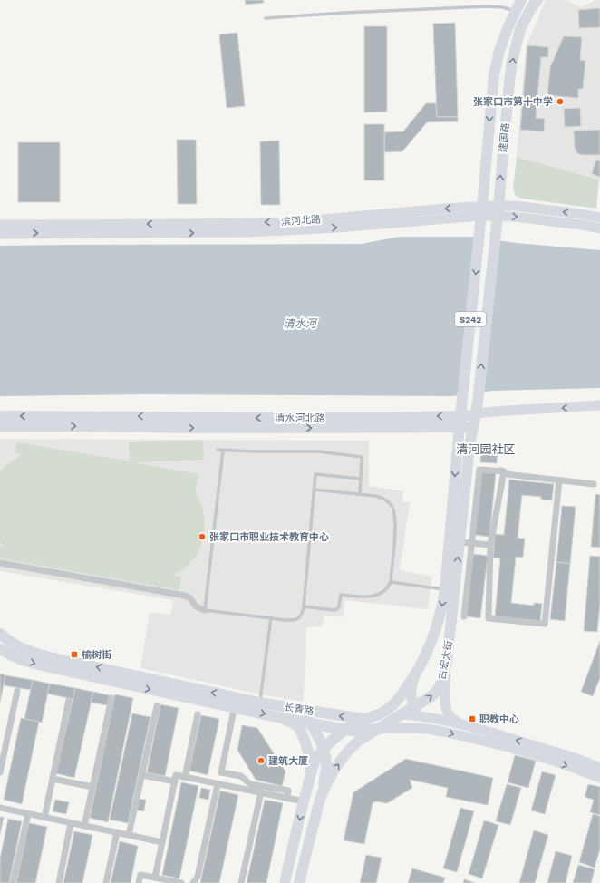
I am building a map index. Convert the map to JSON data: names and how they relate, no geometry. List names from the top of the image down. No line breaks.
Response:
{"streets":{"main road":["建国路","滨河北路","S242","清水河北路","古宏大街","长青路"]},"crossings":[["建国路","滨河北路"],["建国路","古宏大街"],["清水河北路","古宏大街"],["古宏大街","长青路"]],"districts":["清河园社区"],"water":["清水河"],"places":{"other":["张家口市第十中学","张家口市职业技术教育中心","建筑大厦"],"transit":["榆树街","职教中心"]}}
